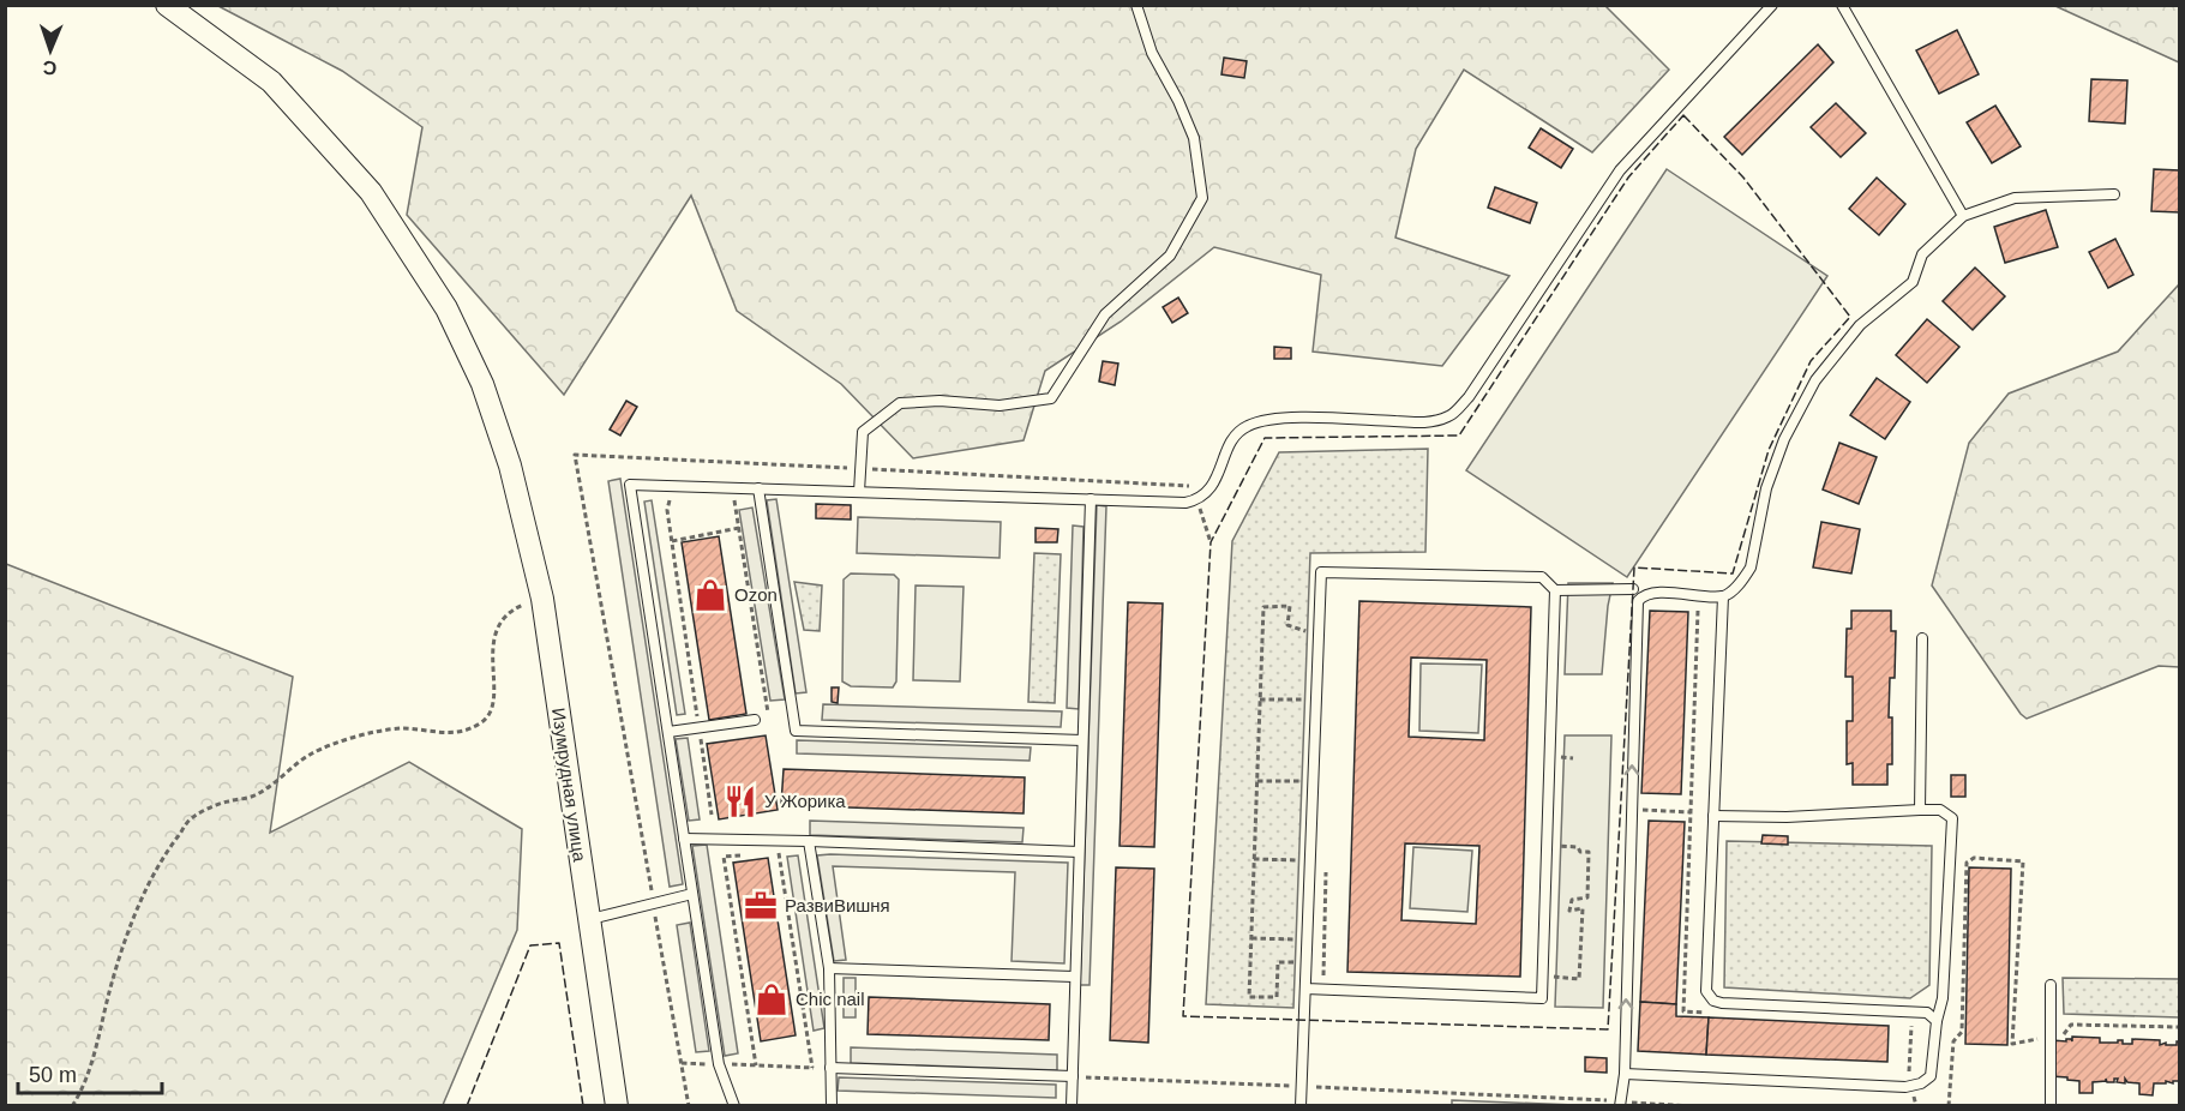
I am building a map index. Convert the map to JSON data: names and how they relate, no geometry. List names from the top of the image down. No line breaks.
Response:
{"streets":{"street":["Изумрудная улица"]},"places":{"shop":["Ozon","Chic nail"],"restaurant":["У Жорика"],"office":["РазвиВишня"]},"scale_bar":"50 m","north":"bottom"}
